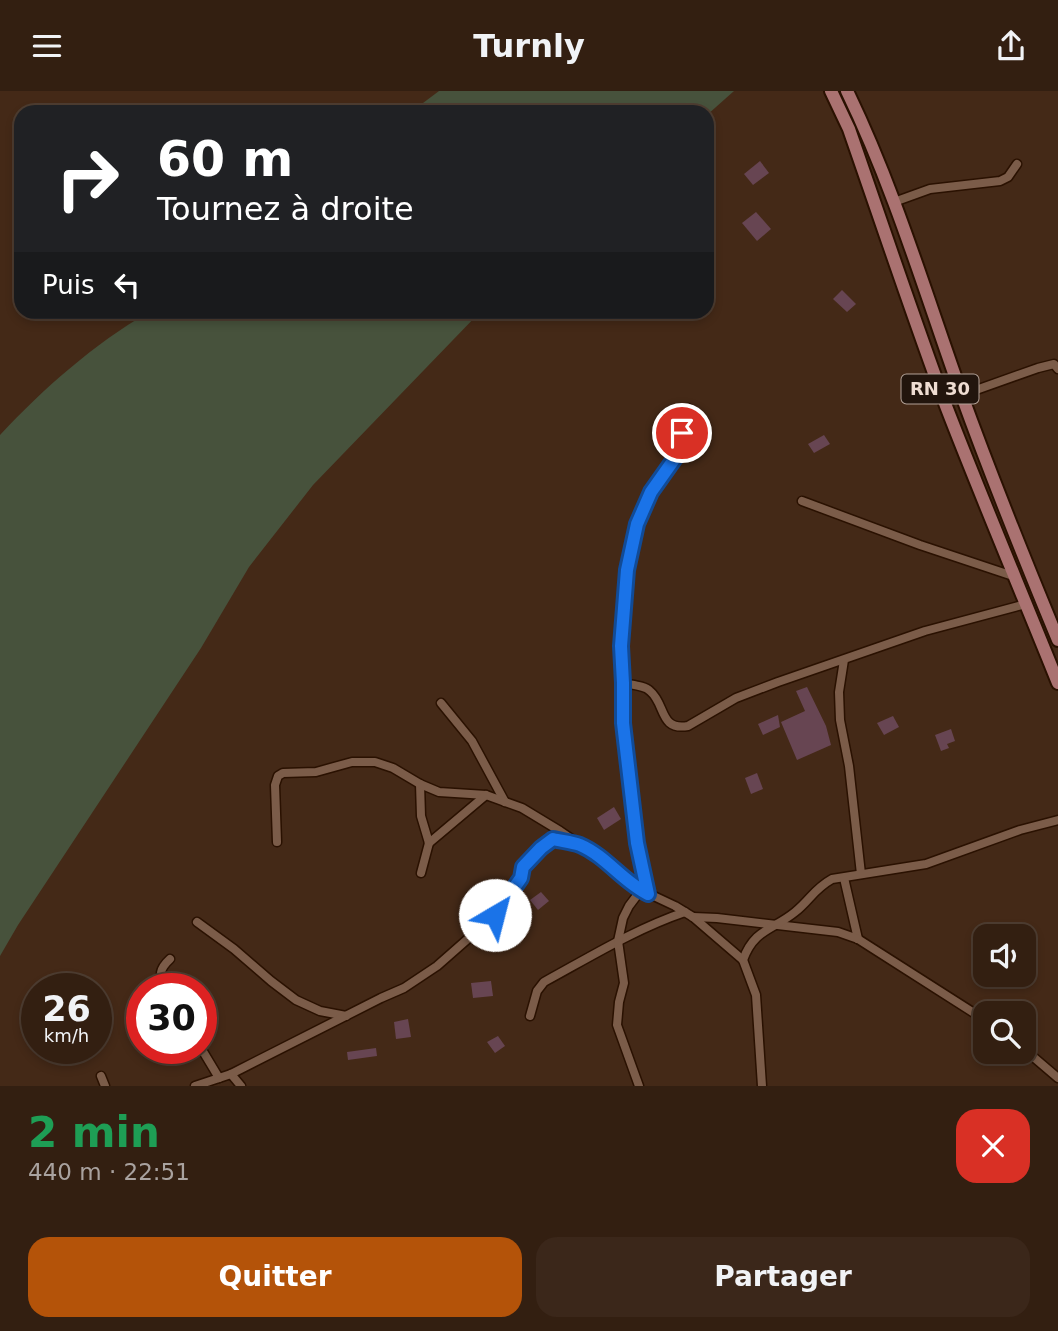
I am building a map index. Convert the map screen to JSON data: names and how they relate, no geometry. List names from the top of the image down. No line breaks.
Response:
{"streets":{"main road":["RN 30"]},"page":{"header":"Turnly","turn":["60 m","Tournez à droite"],"then":"Puis","speed":"26 km/h","limit":"30","heading":["2 min","440 m · 22:51"],"buttons":["Quitter","Partager"]}}
